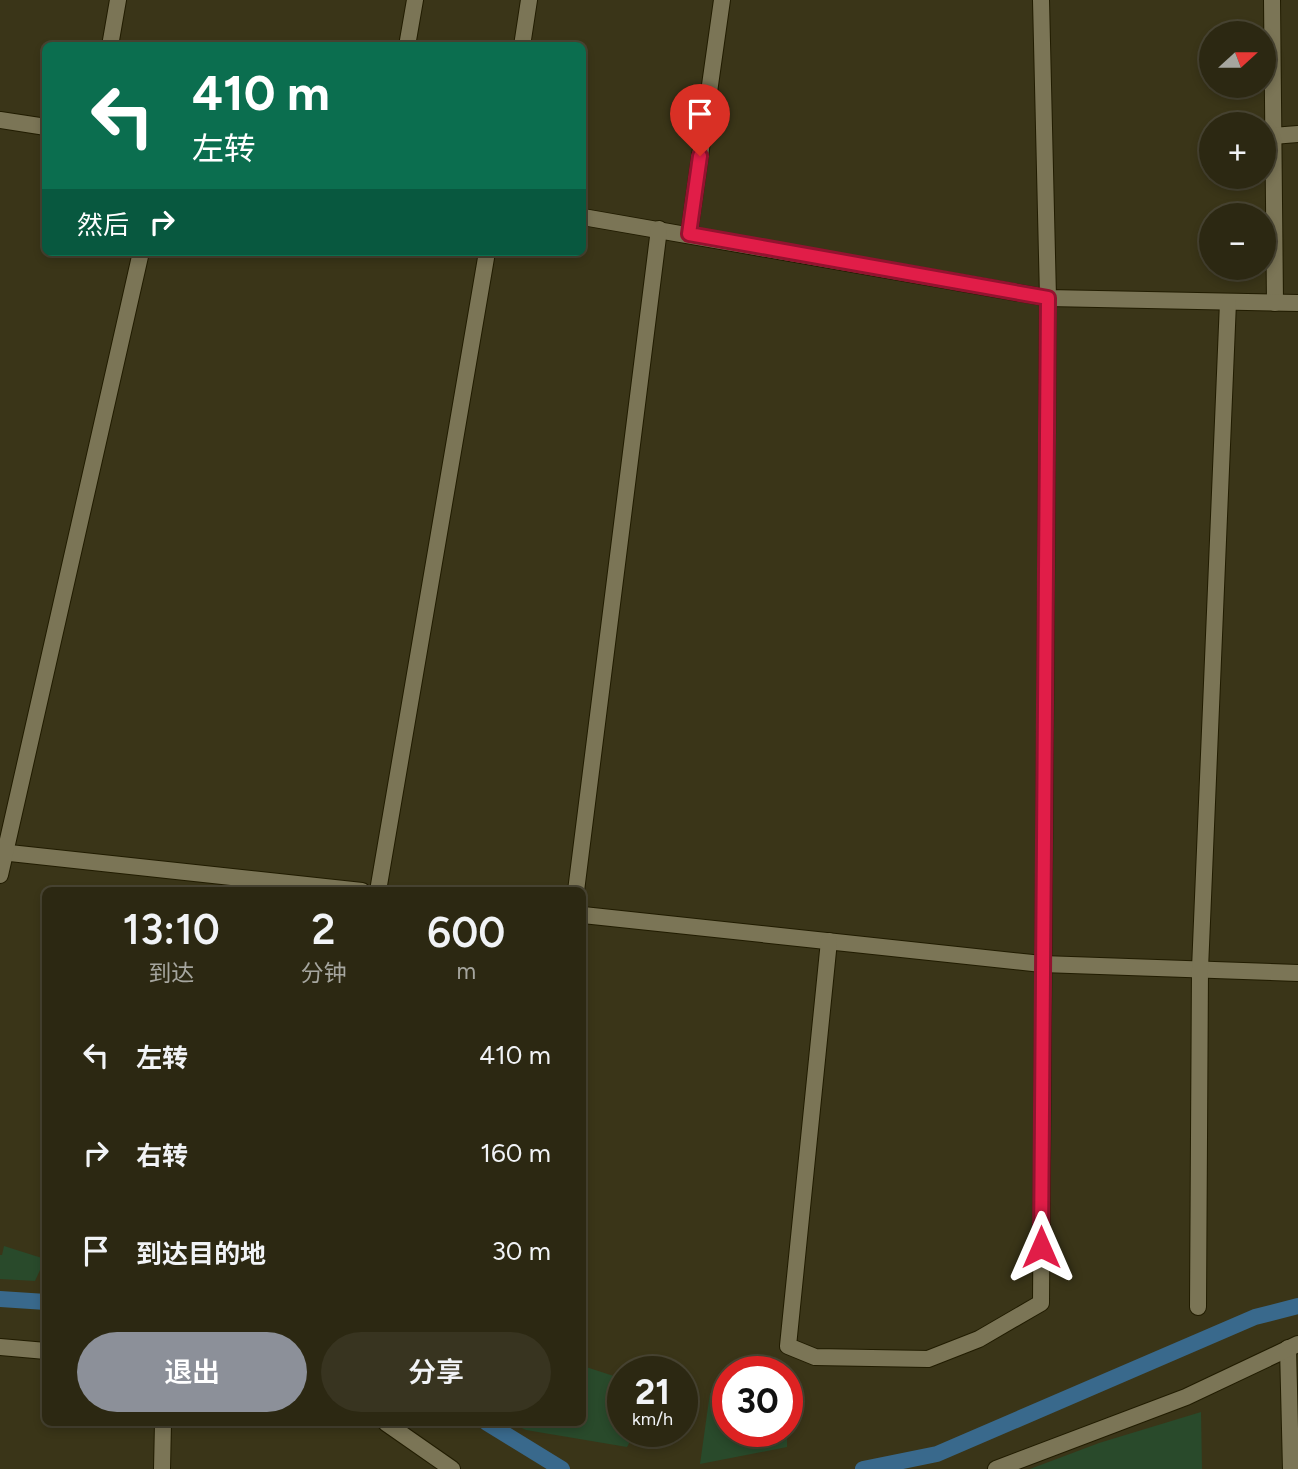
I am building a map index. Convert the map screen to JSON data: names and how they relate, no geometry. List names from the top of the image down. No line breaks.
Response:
{"north":"right","page":{"map_buttons":["+","−"],"turn":["410 m","左转"],"then":"然后","eta":["13:10","到达","2","分钟","600","m"],"list":[{"name":"左转","value":"410 m"},{"name":"右转","value":"160 m"},{"name":"到达目的地","value":"30 m"}],"buttons":["退出","分享"],"speed":"21 km/h","limit":"30"}}
